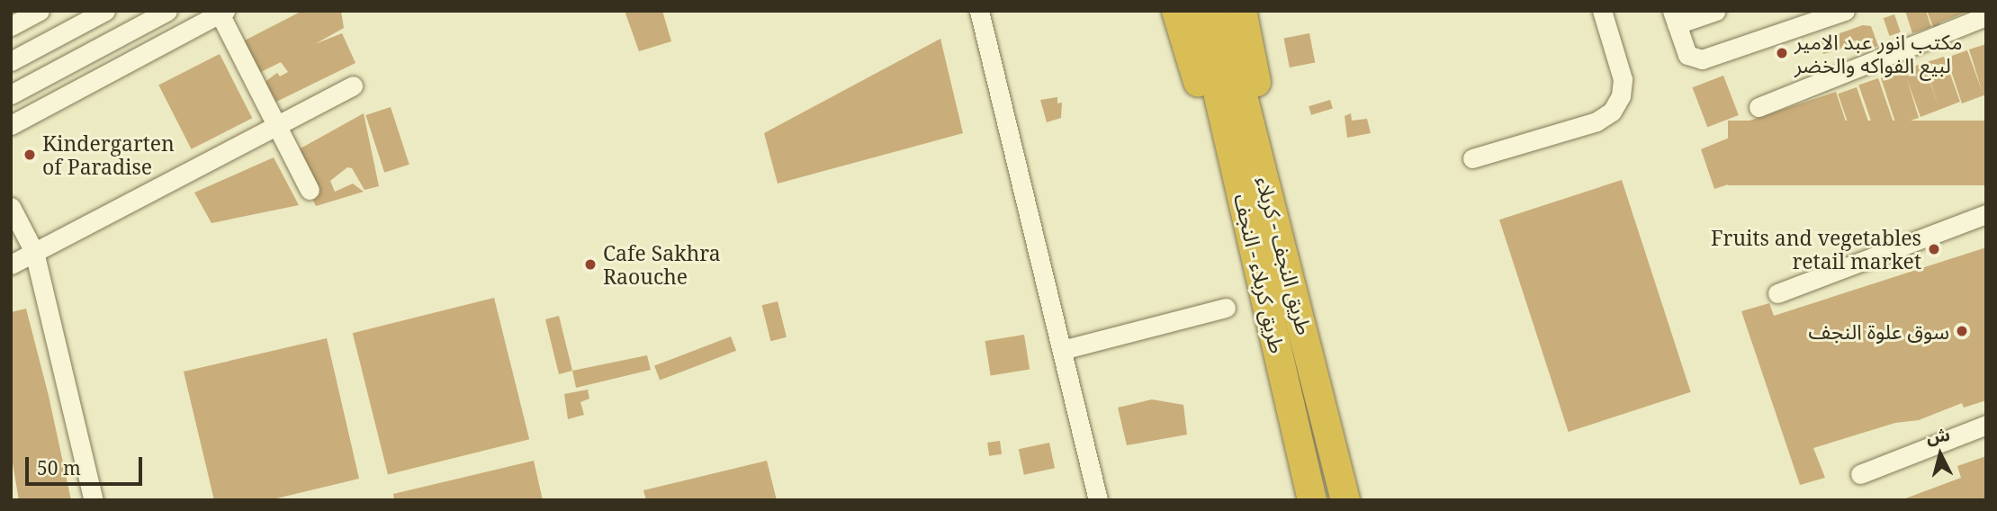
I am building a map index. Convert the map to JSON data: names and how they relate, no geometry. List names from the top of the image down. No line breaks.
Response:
{"streets":{"highway":["طريق النجف - کربلاء","طريق کربلاء - النجف"]},"crossings":[["طريق النجف - کربلاء","طريق کربلاء - النجف"]],"places":["مكتب انور عبد الامير لبيع الفواكه والخضر","Kindergarten of Paradise","Fruits and vegetables retail market","Cafe Sakhra Raouche","سوق علوة النجف"],"scale_bar":"50 m","north":"top"}
